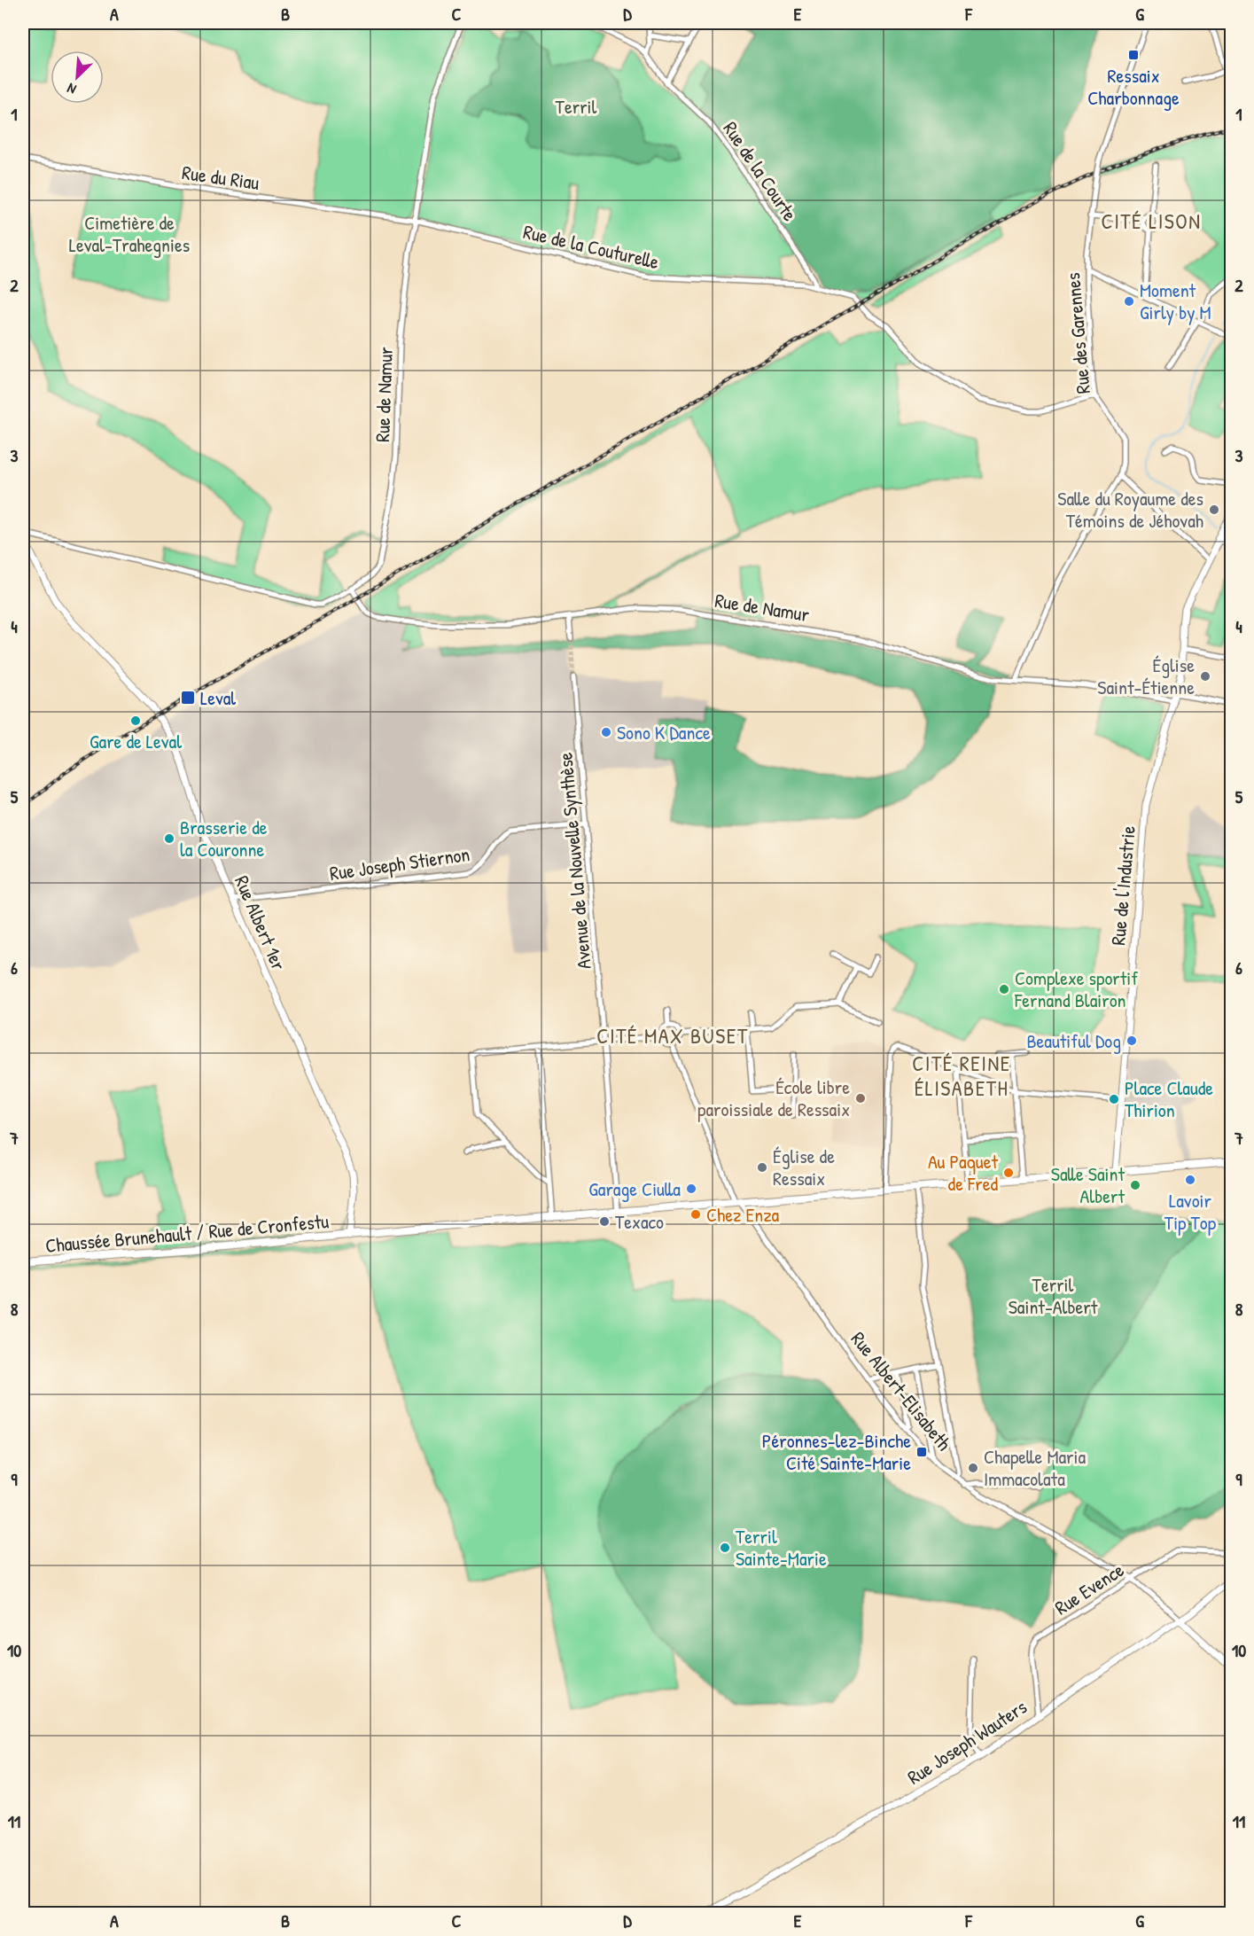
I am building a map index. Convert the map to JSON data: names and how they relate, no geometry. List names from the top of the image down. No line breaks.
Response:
{"streets":{"main road":["Chaussée Brunehault / Rue de Cronfestu"],"street":["Rue de la Courte","Rue du Riau","Rue de la Couturelle","Rue des Garennes","Rue de Namur","Avenue de la Nouvelle Synthèse","Rue Joseph Stiernon","Rue de l'Industrie","Rue Albert 1er","Rue Albert-Elisabeth","Rue Evence","Rue Joseph Wauters"]},"crossings":[["Rue de la Courte","Rue de la Couturelle"],["Rue du Riau","Rue de la Couturelle"],["Rue du Riau","Rue de Namur"],["Rue de la Couturelle","Rue des Garennes"],["Rue de la Couturelle","Rue de Namur"],["Rue des Garennes","Rue de Namur"],["Rue de Namur","Rue de l'Industrie"],["Avenue de la Nouvelle Synthèse","Rue Joseph Stiernon"],["Avenue de la Nouvelle Synthèse","Chaussée Brunehault / Rue de Cronfestu"],["Rue Joseph Stiernon","Rue Albert 1er"],["Rue de l'Industrie","Chaussée Brunehault / Rue de Cronfestu"],["Rue Albert 1er","Chaussée Brunehault / Rue de Cronfestu"],["Chaussée Brunehault / Rue de Cronfestu","Rue Albert-Elisabeth"],["Rue Albert-Elisabeth","Rue Evence"],["Rue Albert-Elisabeth","Rue Joseph Wauters"],["Rue Evence","Rue Joseph Wauters"]],"districts":["CITÉ LISON","CITÉ MAX BUSET","CITÉ REINE ÉLISABETH"],"parks":["Terril","Cimetière de Leval-Trahegnies","Terril Saint-Albert"],"places":{"transit":["Ressaix Charbonnage","Leval","Péronnes-lez-Binche Cité Sainte-Marie"],"other":["Moment Girly by M","Salle du Royaume des Témoins de Jéhovah","Église Saint-Étienne","Gare de Leval","Sono K Dance","Brasserie de la Couronne","Complexe sportif Fernand Blairon","Beautiful Dog","École libre paroissiale de Ressaix","Place Claude Thirion","Église de Ressaix","Au Paquet de Fred","Lavoir Tip Top","Salle Saint Albert","Garage Ciulla","Chez Enza","Texaco","Chapelle Maria Immacolata","Terril Sainte-Marie"]},"north":"bottom left","grid":{"columns":["A","B","C","D","E","F","G"],"rows":["1","2","3","4","5","6","7","8","9","10","11"]}}
